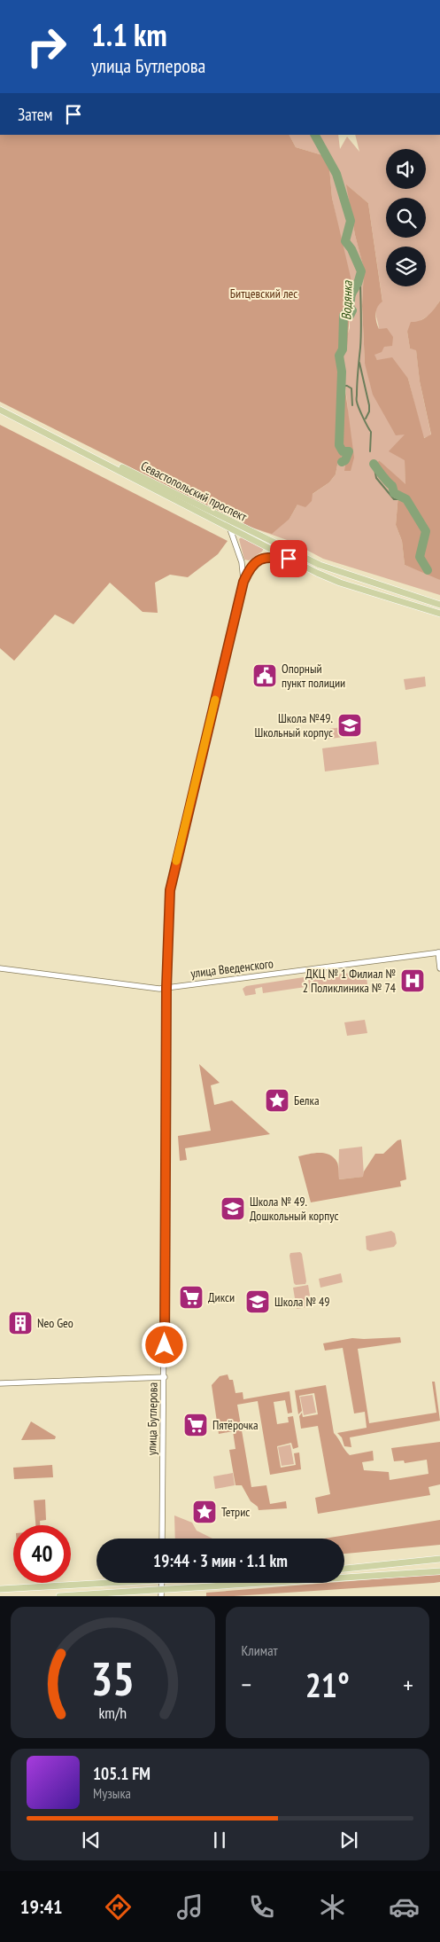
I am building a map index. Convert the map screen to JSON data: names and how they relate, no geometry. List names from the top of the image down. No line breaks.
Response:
{"streets":{"main road":["Севастопольский проспект"],"street":["улица Введенского","улица Бутлерова"]},"crossings":[["Севастопольский проспект","улица Бутлерова"],["улица Введенского","улица Бутлерова"]],"water":["Водянка"],"parks":["Битцевский лес"],"places":{"public building":["Опорный пункт полиции"],"school or university":["Школа №49. Школьный корпус","Школа № 49. Дошкольный корпус","Школа № 49"],"hospital":["ДКЦ № 1 Филиал № 2 Поликлиника № 74"],"place":["Белка","Тетрис"],"supermarket":["Дикси","Пятёрочка"],"building":["Neo Geo"]},"page":{"turn":["1.1 km","улица Бутлерова"],"then":"Затем","limit":"40","trip":"19:44 · 3 мин · 1.1 km","tile":"Климат","heat":["−","21°","+"],"song":["105.1 FM","Музыка"],"tabs":"19:41","gauge":["35","km/h"]}}
